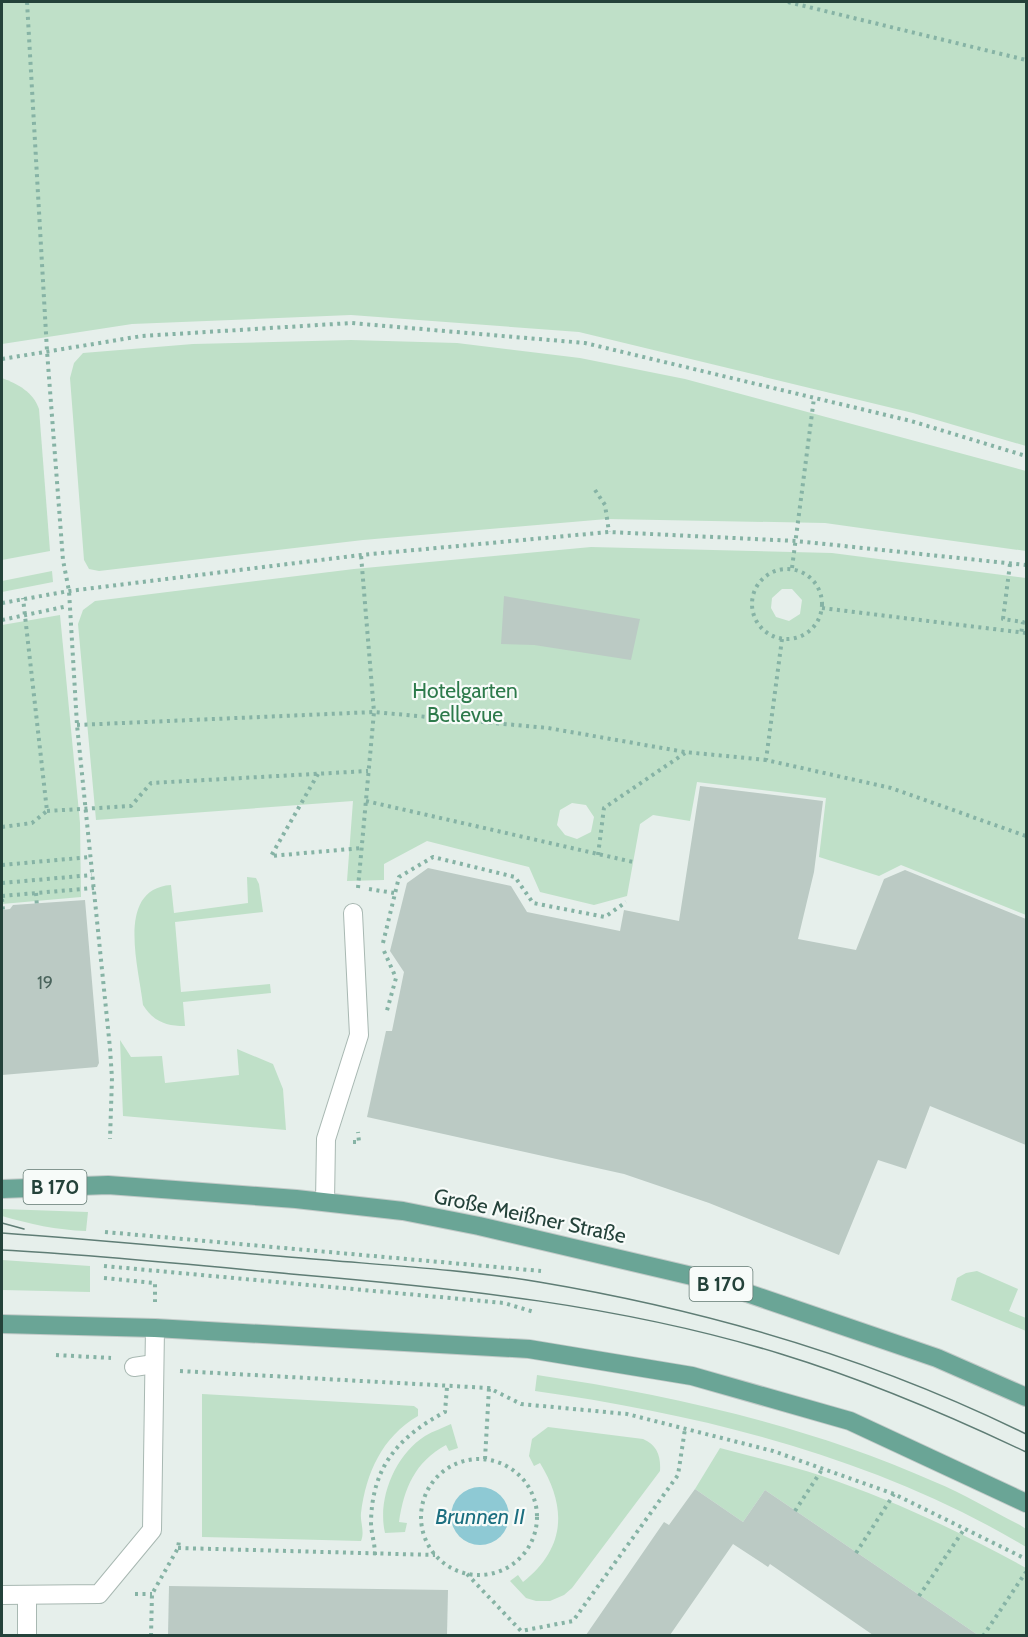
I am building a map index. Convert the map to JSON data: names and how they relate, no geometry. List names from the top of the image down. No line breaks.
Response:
{"streets":{"main road":["B 170","Große Meißner Straße"]},"water":["Brunnen II"],"parks":["Hotelgarten Bellevue"],"house_numbers":["19"]}
